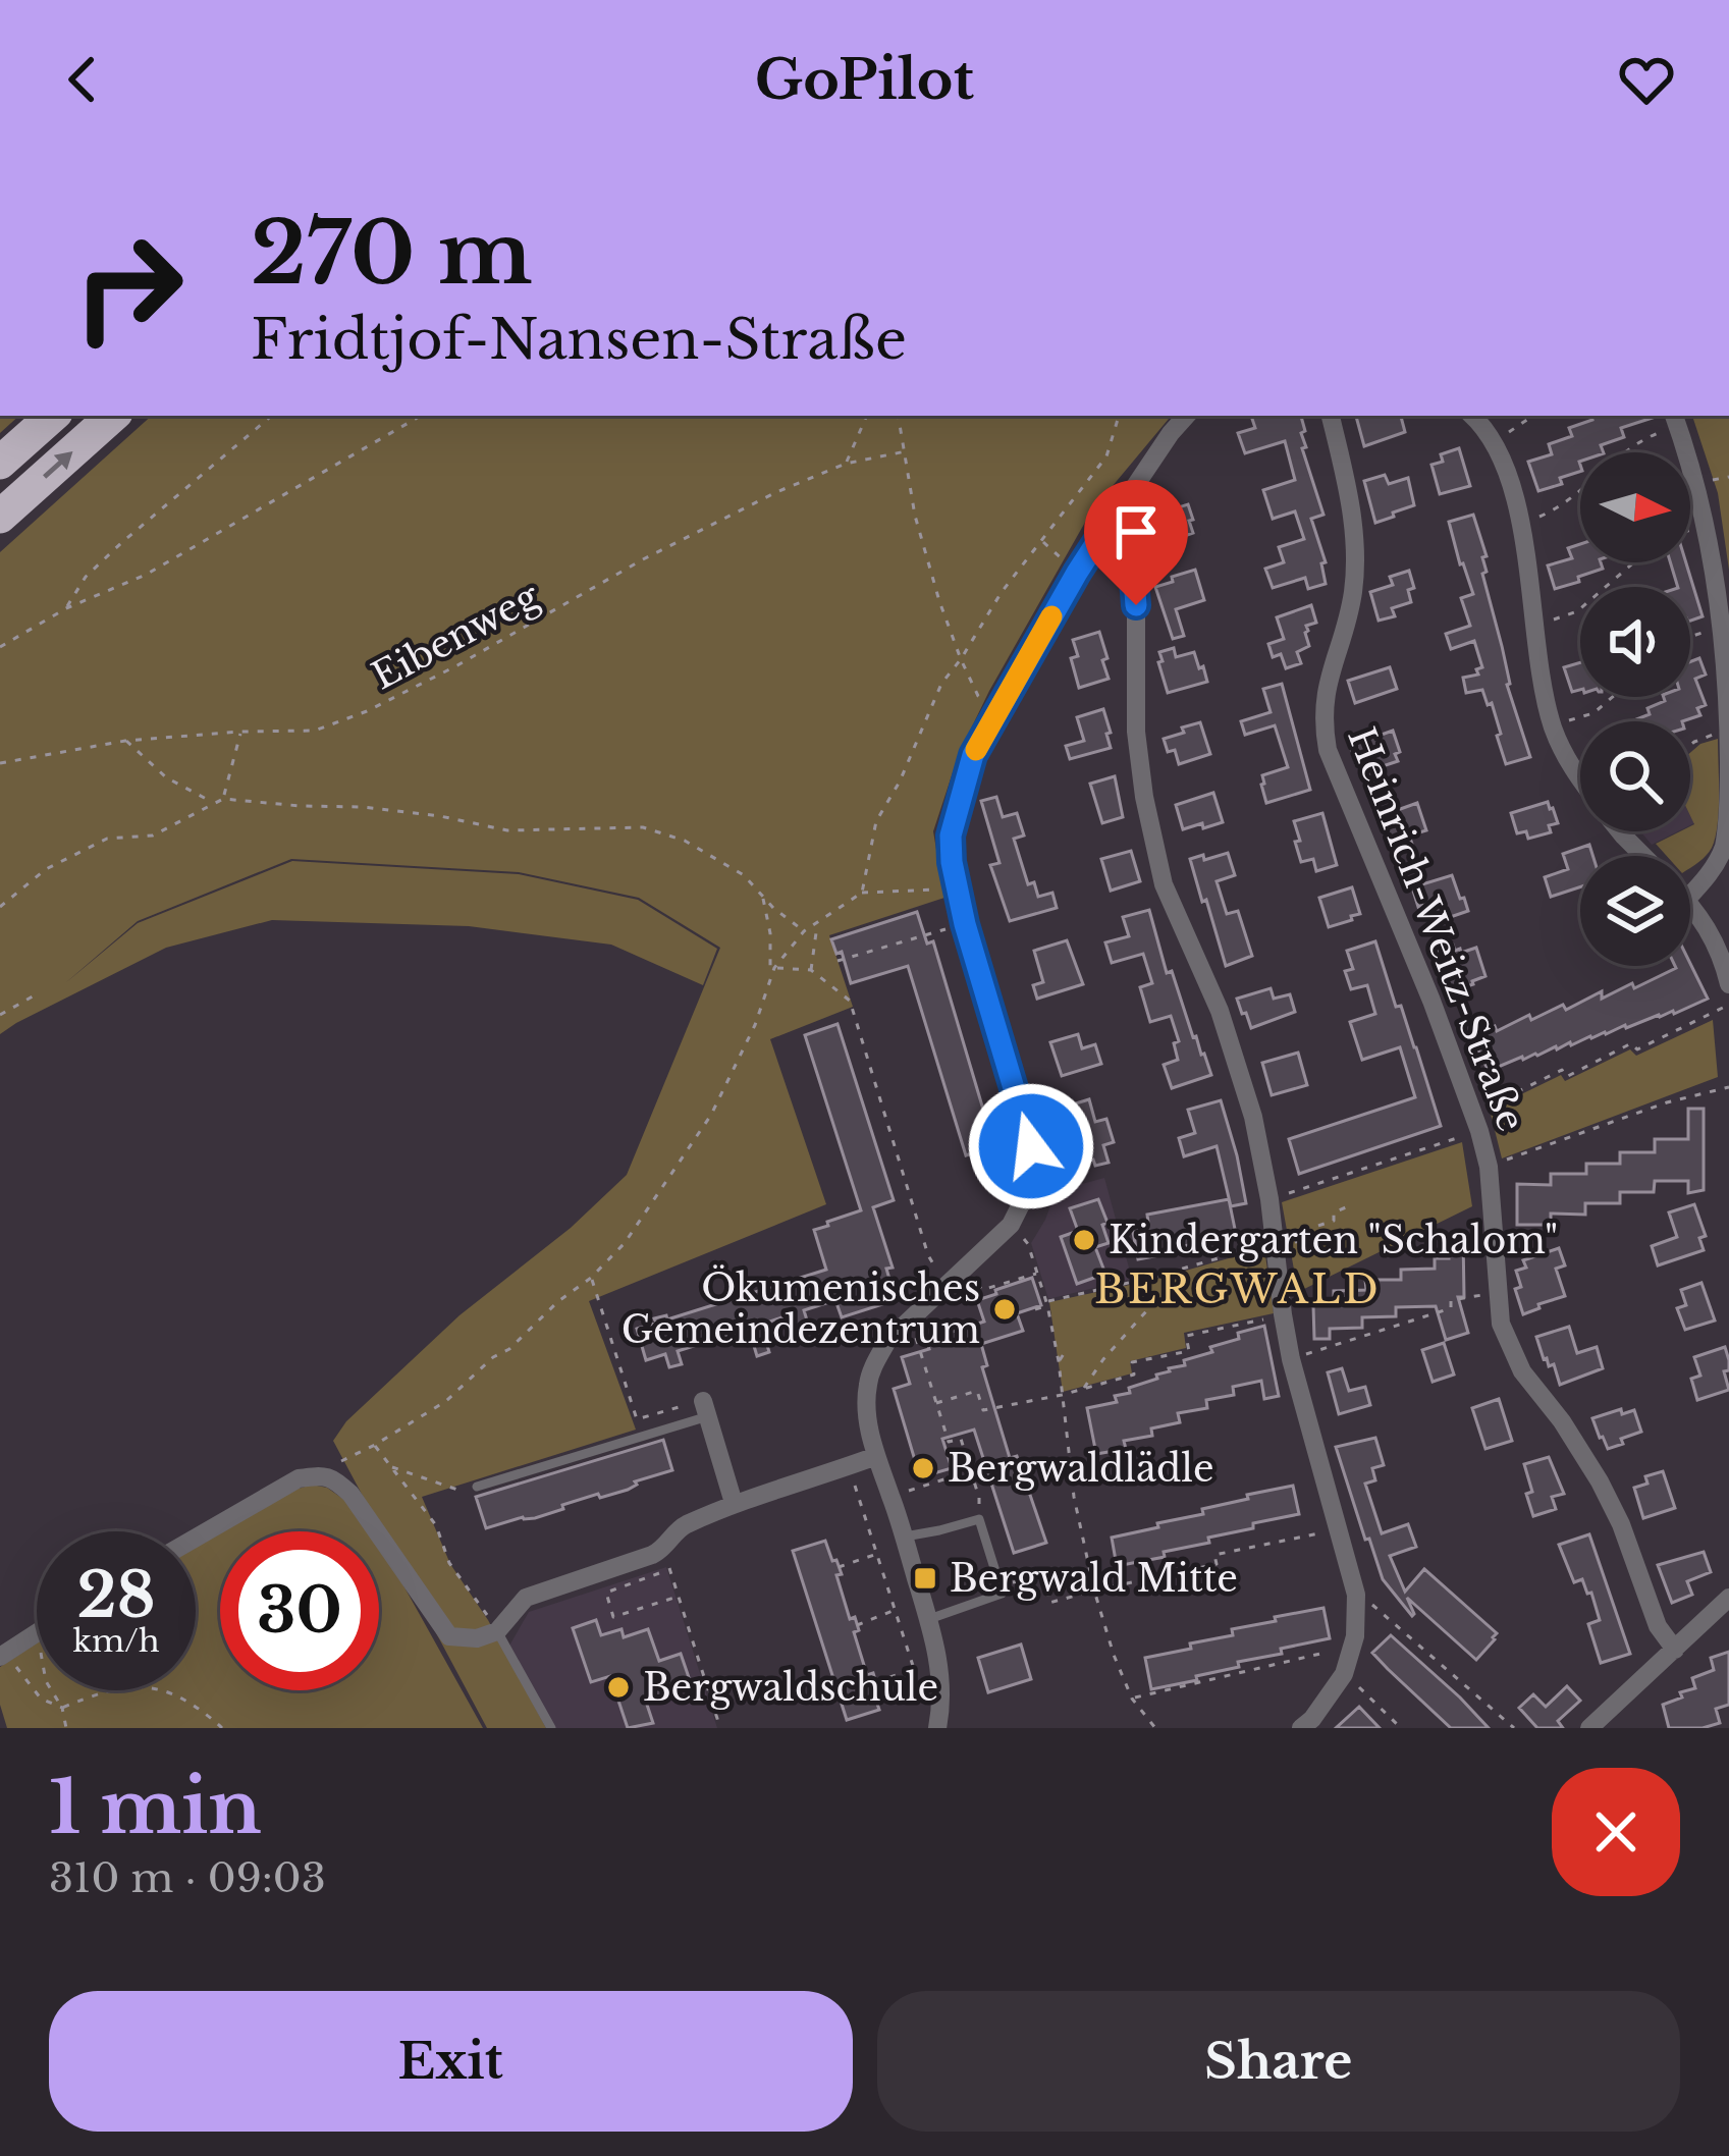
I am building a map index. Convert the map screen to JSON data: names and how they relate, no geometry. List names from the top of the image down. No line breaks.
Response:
{"streets":{"street":["Heinrich-Weitz-Straße"],"path":["Eibenweg"]},"districts":["BERGWALD"],"places":{"other":["Kindergarten \"Schalom\"","Ökumenisches Gemeindezentrum","Bergwaldlädle","Bergwaldschule"],"transit":["Bergwald Mitte"]},"north":"right","page":{"header":"GoPilot","turn":["270 m","Fridtjof-Nansen-Straße"],"speed":"28 km/h","limit":"30","heading":["1 min","310 m · 09:03"],"buttons":["Exit","Share"]}}
